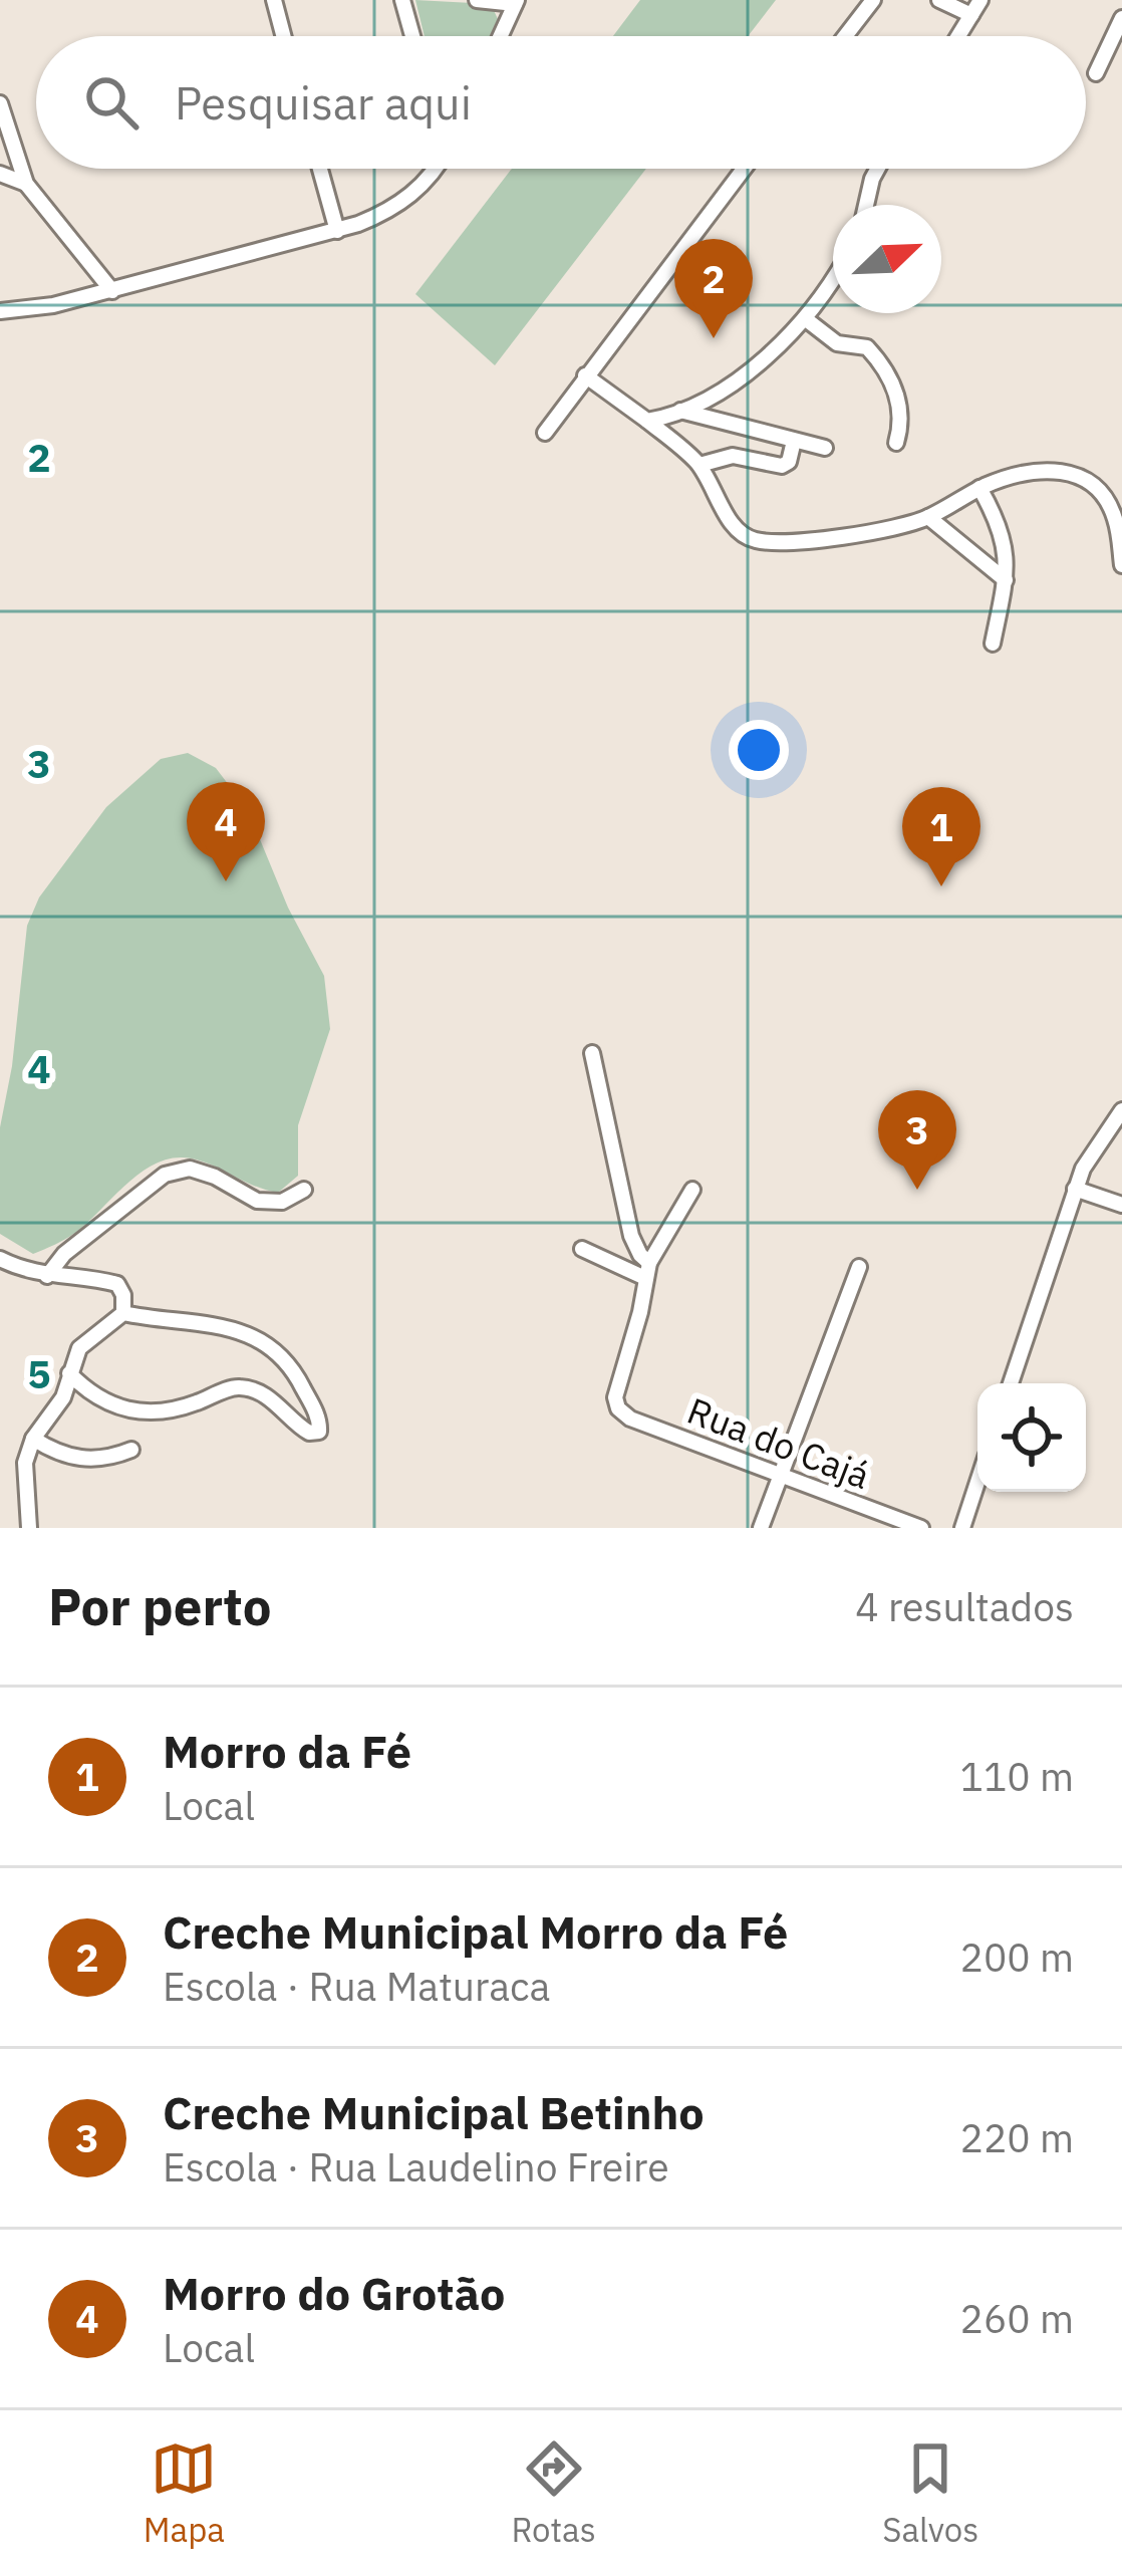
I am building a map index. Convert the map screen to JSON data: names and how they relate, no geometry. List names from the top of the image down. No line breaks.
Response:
{"streets":{"street":["Rua do Cajá"]},"north":"top right","page":{"search":"Pesquisar aqui","pins":["2","4","1","3"],"heading":["Por perto","4 resultados"],"list":[{"mark":"1","name":"Morro da Fé","note":"Local","value":"110 m"},{"mark":"2","name":"Creche Municipal Morro da Fé","note":"Escola · Rua Maturaca","value":"200 m"},{"mark":"3","name":"Creche Municipal Betinho","note":"Escola · Rua Laudelino Freire","value":"220 m"},{"mark":"4","name":"Morro do Grotão","note":"Local","value":"260 m"}],"nav":["Mapa","Rotas","Salvos"]},"grid":{"rows":["2","3","4","5"]}}
